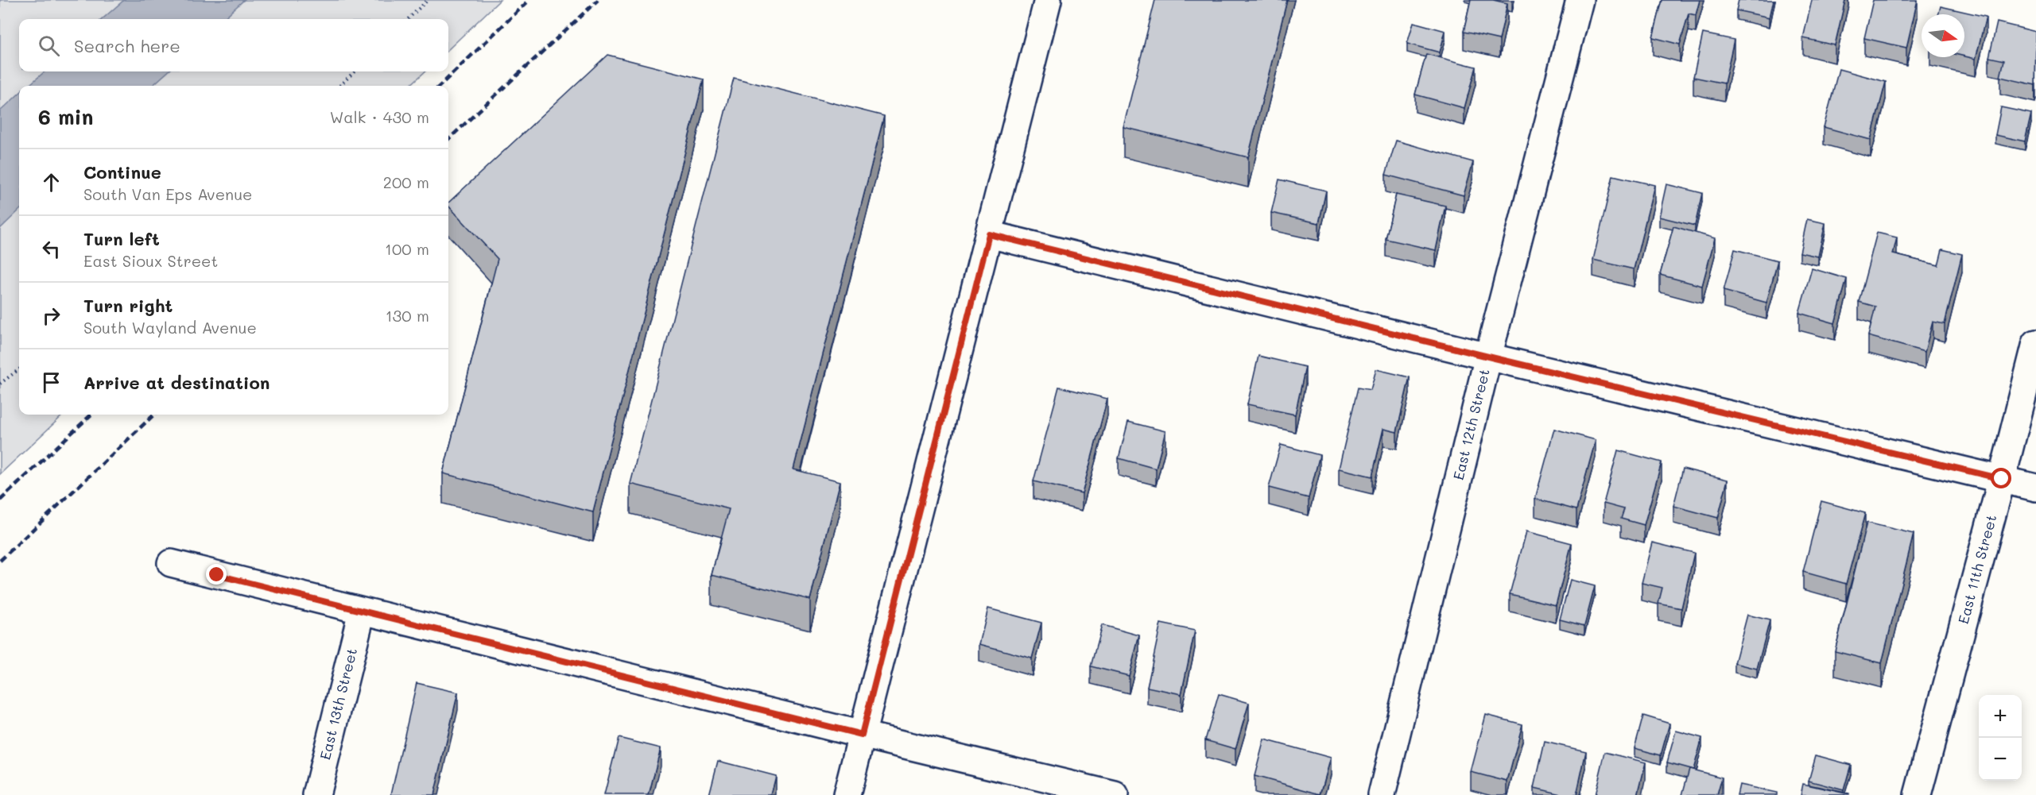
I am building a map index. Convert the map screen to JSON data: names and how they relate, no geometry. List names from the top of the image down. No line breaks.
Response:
{"streets":{"street":["East 12th Street","East 11th Street","East 13th Street"]},"north":"right","page":{"search":"Search here","heading":["6 min","Walk · 430 m"],"list":[["Continue","South Van Eps Avenue","200 m"],["Turn left","East Sioux Street","100 m"],["Turn right","South Wayland Avenue","130 m"],"Arrive at destination"],"map_buttons":["+","−"]}}
